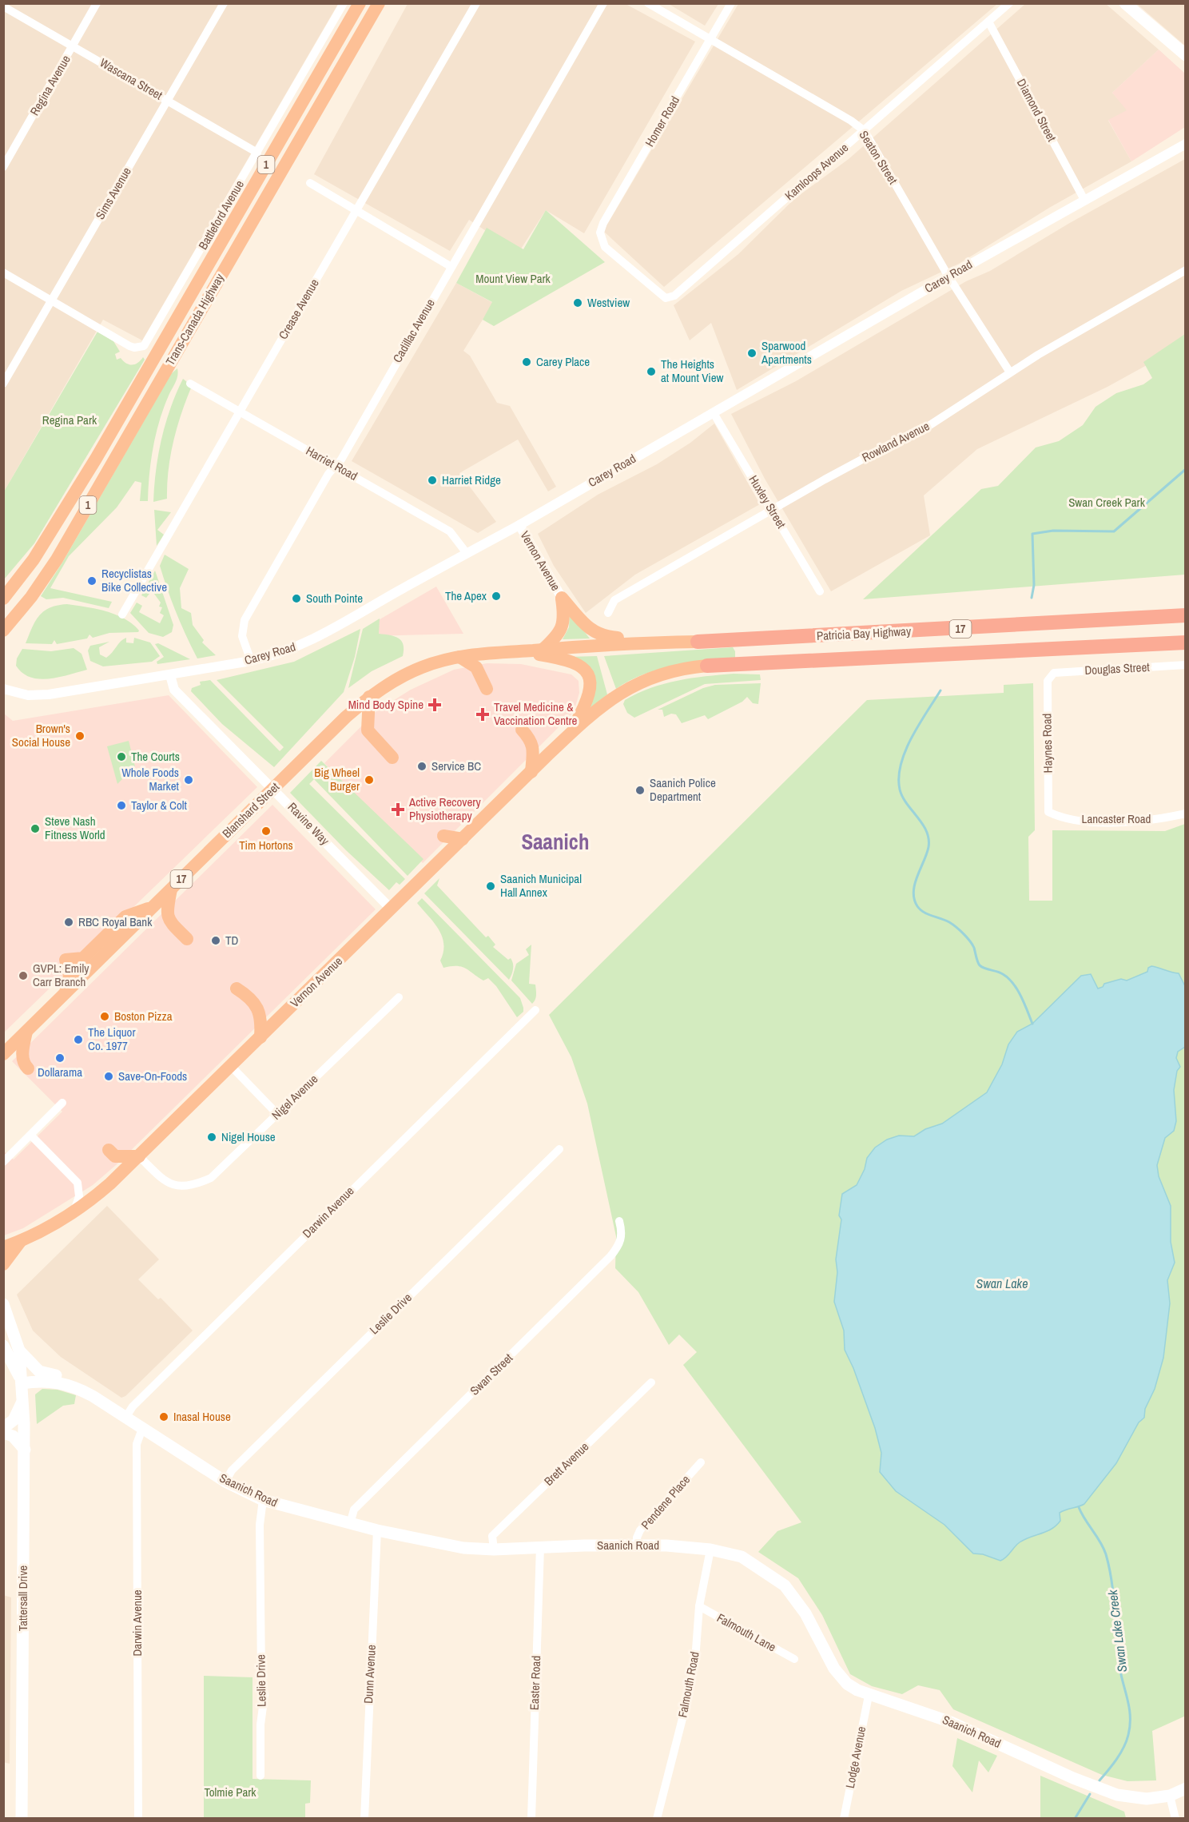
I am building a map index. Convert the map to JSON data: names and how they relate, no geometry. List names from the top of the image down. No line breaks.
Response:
{"streets":{"highway":["1","Trans-Canada Highway","Vernon Avenue","17","Patricia Bay Highway","Blanshard Street"],"main road":["Saanich Road","Tattersall Drive"],"street":["Wascana Street","Regina Avenue","Diamond Street","Homer Road","Seaton Street","Kamloops Avenue","Sims Avenue","Battleford Avenue","Carey Road","Crease Avenue","Cadillac Avenue","Rowland Avenue","Harriet Road","Huxley Street","Douglas Street","Haynes Road","Lancaster Road","Ravine Way","Nigel Avenue","Darwin Avenue","Leslie Drive","Swan Street","Brett Avenue","Pendene Place","Falmouth Lane","Dunn Avenue","Easter Road","Falmouth Road","Lodge Avenue"]},"crossings":[["Wascana Street","Regina Avenue"],["Wascana Street","Sims Avenue"],["Wascana Street","Battleford Avenue"],["Diamond Street","Kamloops Avenue"],["Diamond Street","Carey Road"],["Homer Road","Seaton Street"],["Homer Road","Kamloops Avenue"],["Seaton Street","Kamloops Avenue"],["Seaton Street","Carey Road"],["Seaton Street","Rowland Avenue"],["Sims Avenue","Battleford Avenue"],["Carey Road","Cadillac Avenue"],["Carey Road","Harriet Road"],["Carey Road","Huxley Street"],["Carey Road","Vernon Avenue"],["Carey Road","Ravine Way"],["Crease Avenue","Harriet Road"],["Cadillac Avenue","Harriet Road"],["Rowland Avenue","Huxley Street"],["Vernon Avenue","Patricia Bay Highway"],["Vernon Avenue","Ravine Way"],["Vernon Avenue","Nigel Avenue"],["Patricia Bay Highway","Blanshard Street"],["Douglas Street","Haynes Road"],["Haynes Road","Lancaster Road"],["Blanshard Street","Ravine Way"],["Darwin Avenue","Saanich Road"],["Leslie Drive","Saanich Road"],["Swan Street","Saanich Road"],["Brett Avenue","Saanich Road"],["Saanich Road","Pendene Place"],["Saanich Road","Tattersall Drive"],["Saanich Road","Dunn Avenue"],["Saanich Road","Easter Road"],["Saanich Road","Falmouth Road"],["Saanich Road","Lodge Avenue"],["Falmouth Lane","Falmouth Road"]],"districts":["Saanich"],"water":["Swan Lake","Swan Lake Creek"],"parks":["Mount View Park","Regina Park","Swan Creek Park","Tolmie Park"],"places":{"other":["Westview","Sparwood Apartments","Carey Place","The Heights at Mount View","Harriet Ridge","Recyclistas Bike Collective","The Apex","South Pointe","Brown's Social House","The Courts","Service BC","Whole Foods Market","Big Wheel Burger","Saanich Police Department","Taylor & Colt","Steve Nash Fitness World","Tim Hortons","Saanich Municipal Hall Annex","RBC Royal Bank","TD","GVPL: Emily Carr Branch","Boston Pizza","The Liquor Co. 1977","Dollarama","Save-On-Foods","Nigel House","Inasal House"],"health":["Mind Body Spine","Travel Medicine & Vaccination Centre","Active Recovery Physiotherapy"]}}
